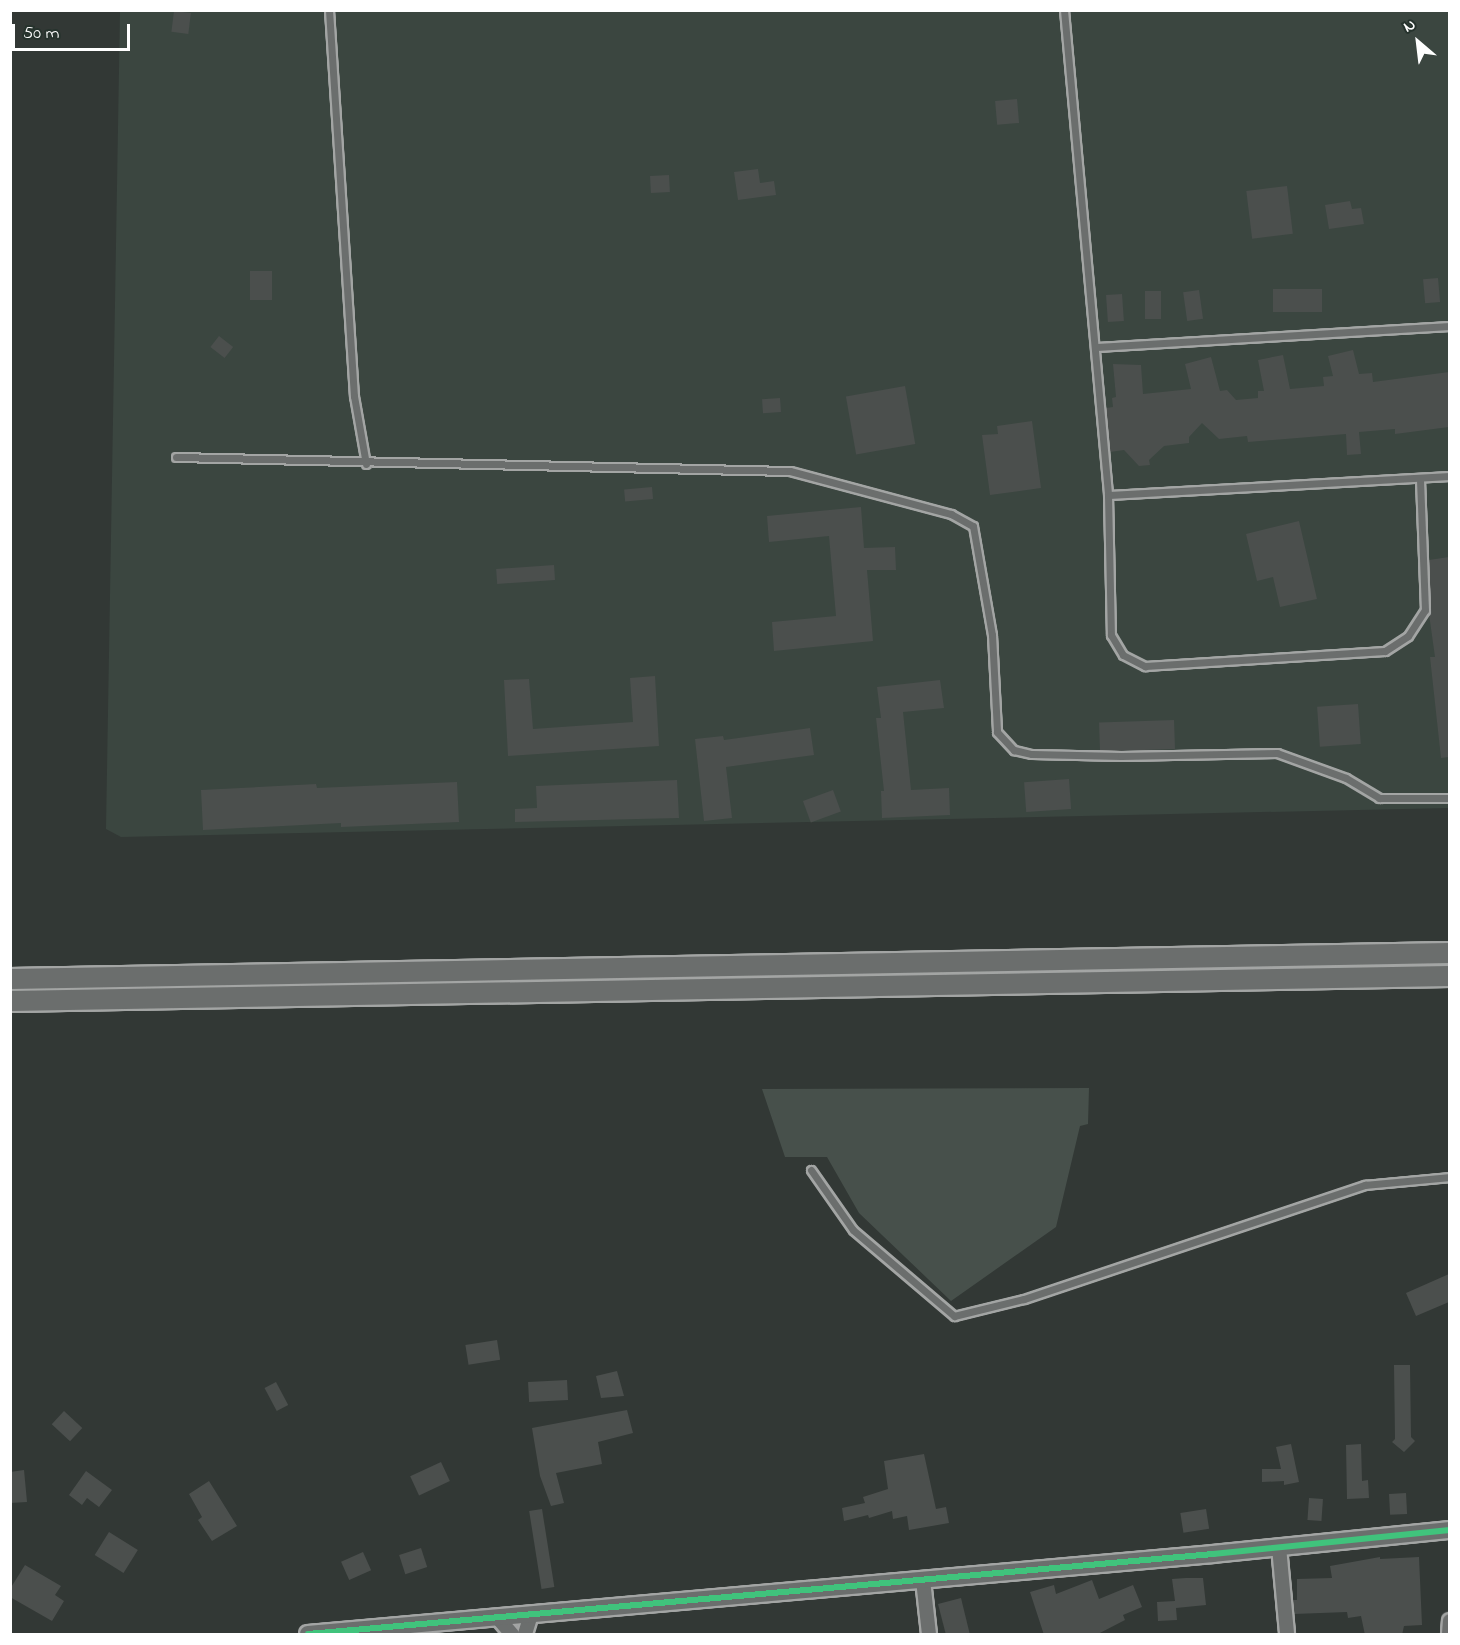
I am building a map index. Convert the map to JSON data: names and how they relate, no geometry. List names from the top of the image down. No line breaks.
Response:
{"scale_bar":"50 m","north":"top left"}
